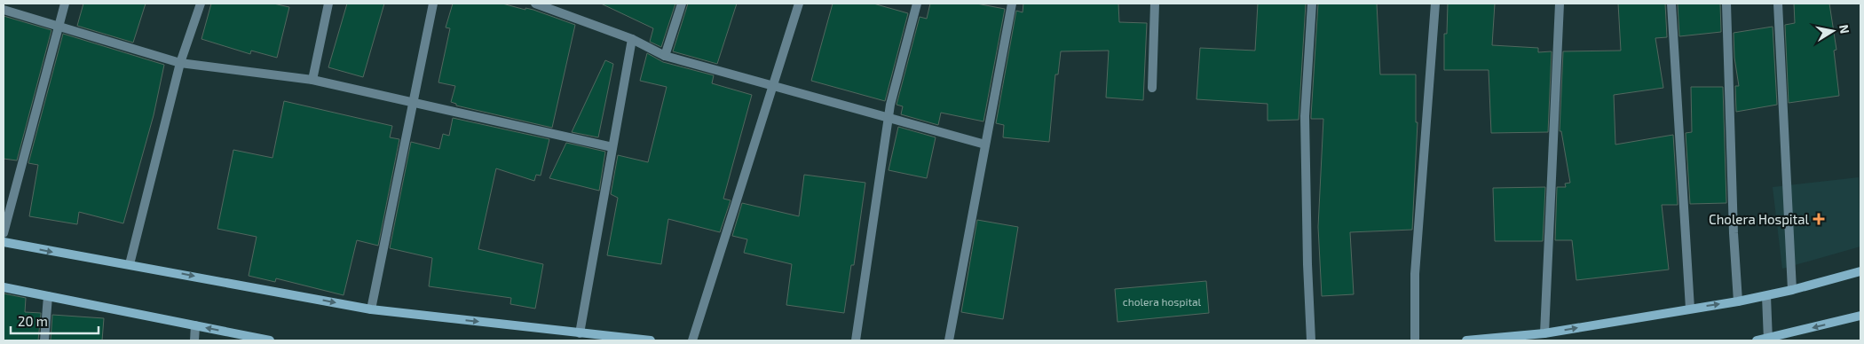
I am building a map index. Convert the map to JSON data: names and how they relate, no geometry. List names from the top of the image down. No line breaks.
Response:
{"places":{"health":["Cholera Hospital"]},"house_numbers":["cholera hospital"],"scale_bar":"20 m","north":"right"}
